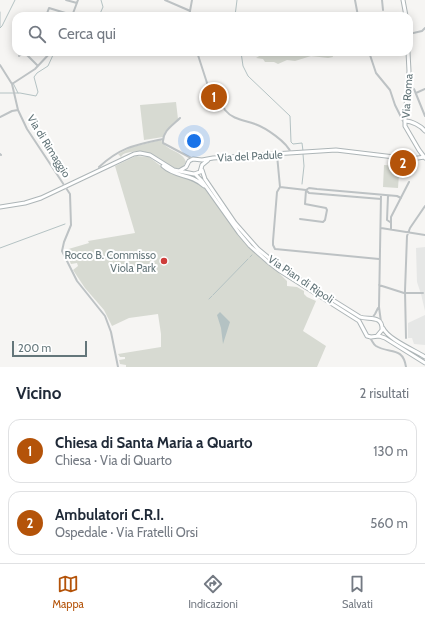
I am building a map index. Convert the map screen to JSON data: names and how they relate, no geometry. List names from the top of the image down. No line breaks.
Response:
{"streets":{"main road":["Via Roma","Via del Padule","Via Pian di Ripoli"],"street":["Via di Rimaggio"]},"crossings":[["Via Roma","Via del Padule"],["Via del Padule","Via Pian di Ripoli"]],"places":["Rocco B. Commisso Viola Park"],"scale_bar":"200 m","page":{"search":"Cerca qui","pins":["1","2"],"scale":"200 m","heading":["Vicino","2 risultati"],"list":[{"mark":"1","name":"Chiesa di Santa Maria a Quarto","note":"Chiesa · Via di Quarto","value":"130 m"},{"mark":"2","name":"Ambulatori C.R.I.","note":"Ospedale · Via Fratelli Orsi","value":"560 m"}],"nav":["Mappa","Indicazioni","Salvati"]}}
